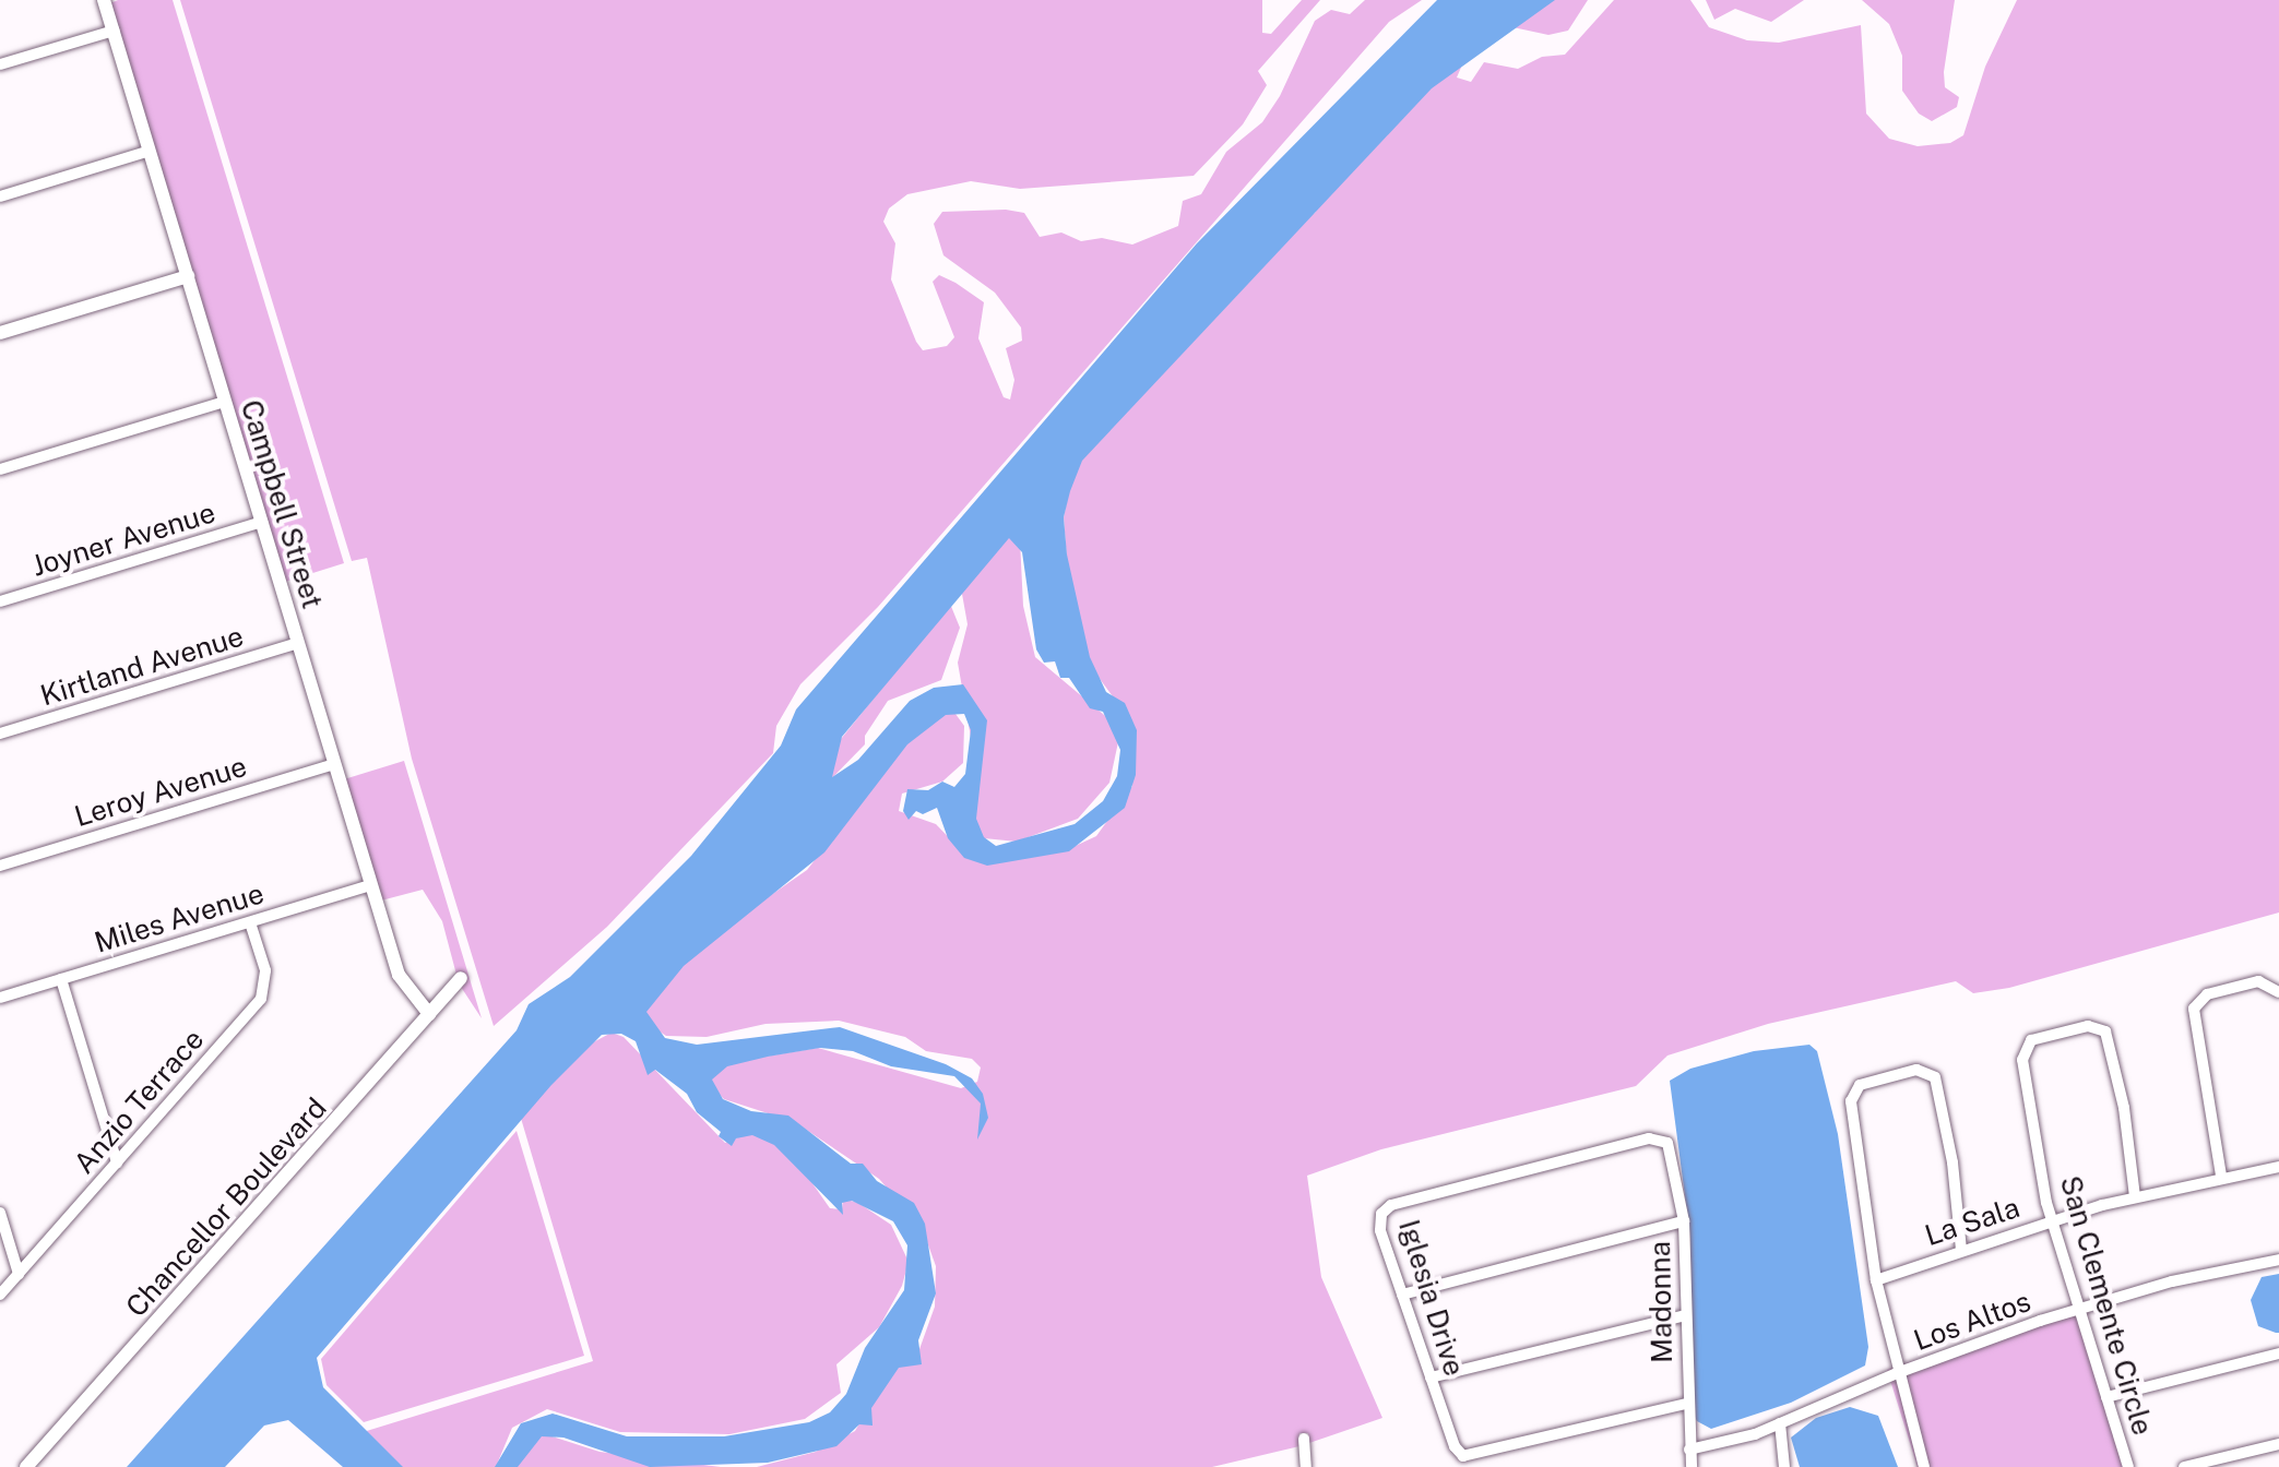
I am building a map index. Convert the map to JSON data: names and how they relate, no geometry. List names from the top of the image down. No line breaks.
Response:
{"streets":{"street":["Campbell Street","Joyner Avenue","Kirtland Avenue","Leroy Avenue","Miles Avenue","Anzio Terrace","Chancellor Boulevard","La Sala","Iglesia Drive","Madonna","San Clemente Circle","Los Altos"]},"crossings":[["Campbell Street","Joyner Avenue"],["Campbell Street","Kirtland Avenue"],["Campbell Street","Leroy Avenue"],["Campbell Street","Miles Avenue"],["Campbell Street","Chancellor Boulevard"],["Miles Avenue","Anzio Terrace"],["La Sala","San Clemente Circle"],["Iglesia Drive","Madonna"],["Madonna","Los Altos"],["San Clemente Circle","Los Altos"]]}
